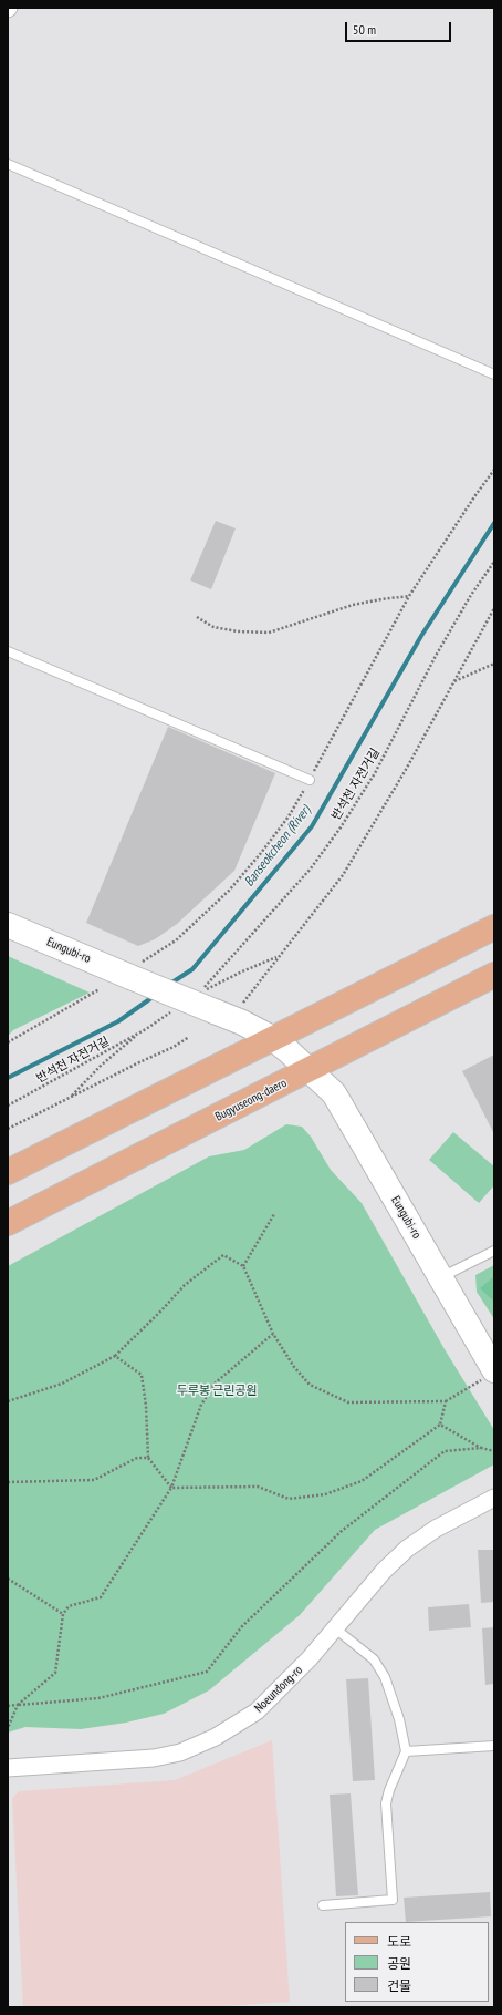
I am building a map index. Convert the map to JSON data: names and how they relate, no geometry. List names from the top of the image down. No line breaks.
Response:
{"streets":{"main road":["Bugyuseong-daero"],"street":["Eungubi-ro","Noeundong-ro"],"path":["반석천 자전거길"]},"crossings":[["Eungubi-ro","Bugyuseong-daero"]],"water":["Banseokcheon (River)"],"parks":["두루봉 근린공원"],"legend":["도로","공원","건물"],"scale_bar":"50 m"}
